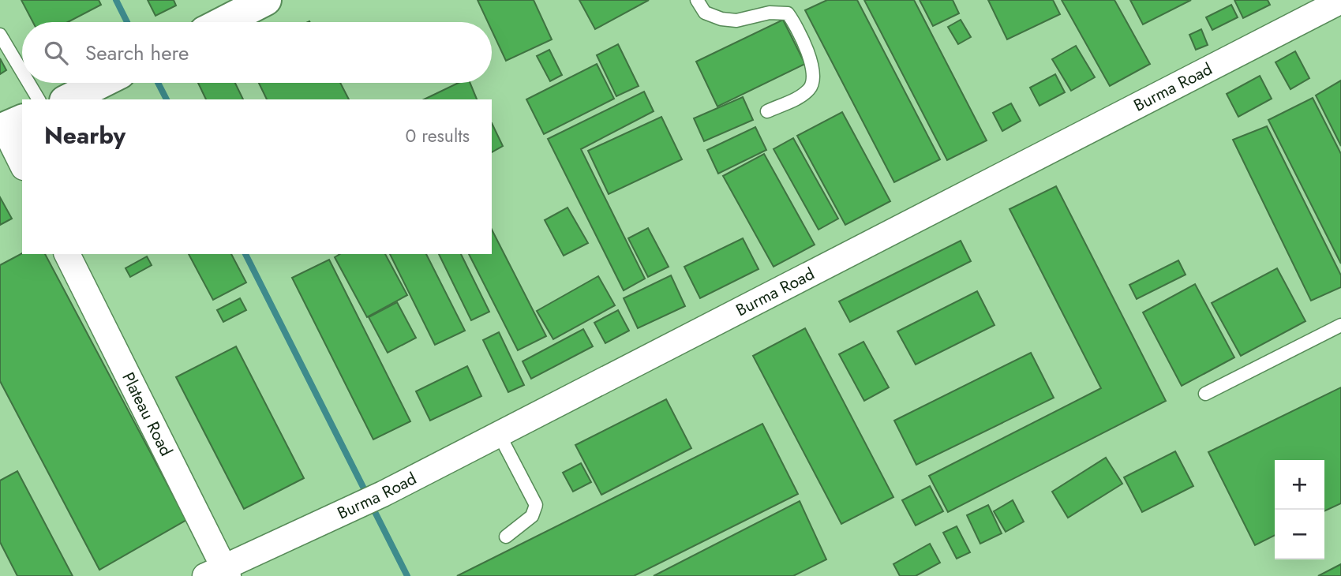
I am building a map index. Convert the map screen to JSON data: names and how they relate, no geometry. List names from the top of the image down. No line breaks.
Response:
{"streets":{"street":["Burma Road","Plateau Road"]},"crossings":[["Burma Road","Plateau Road"]],"page":{"search":"Search here","heading":["Nearby","0 results"],"map_buttons":["+","−"]}}
